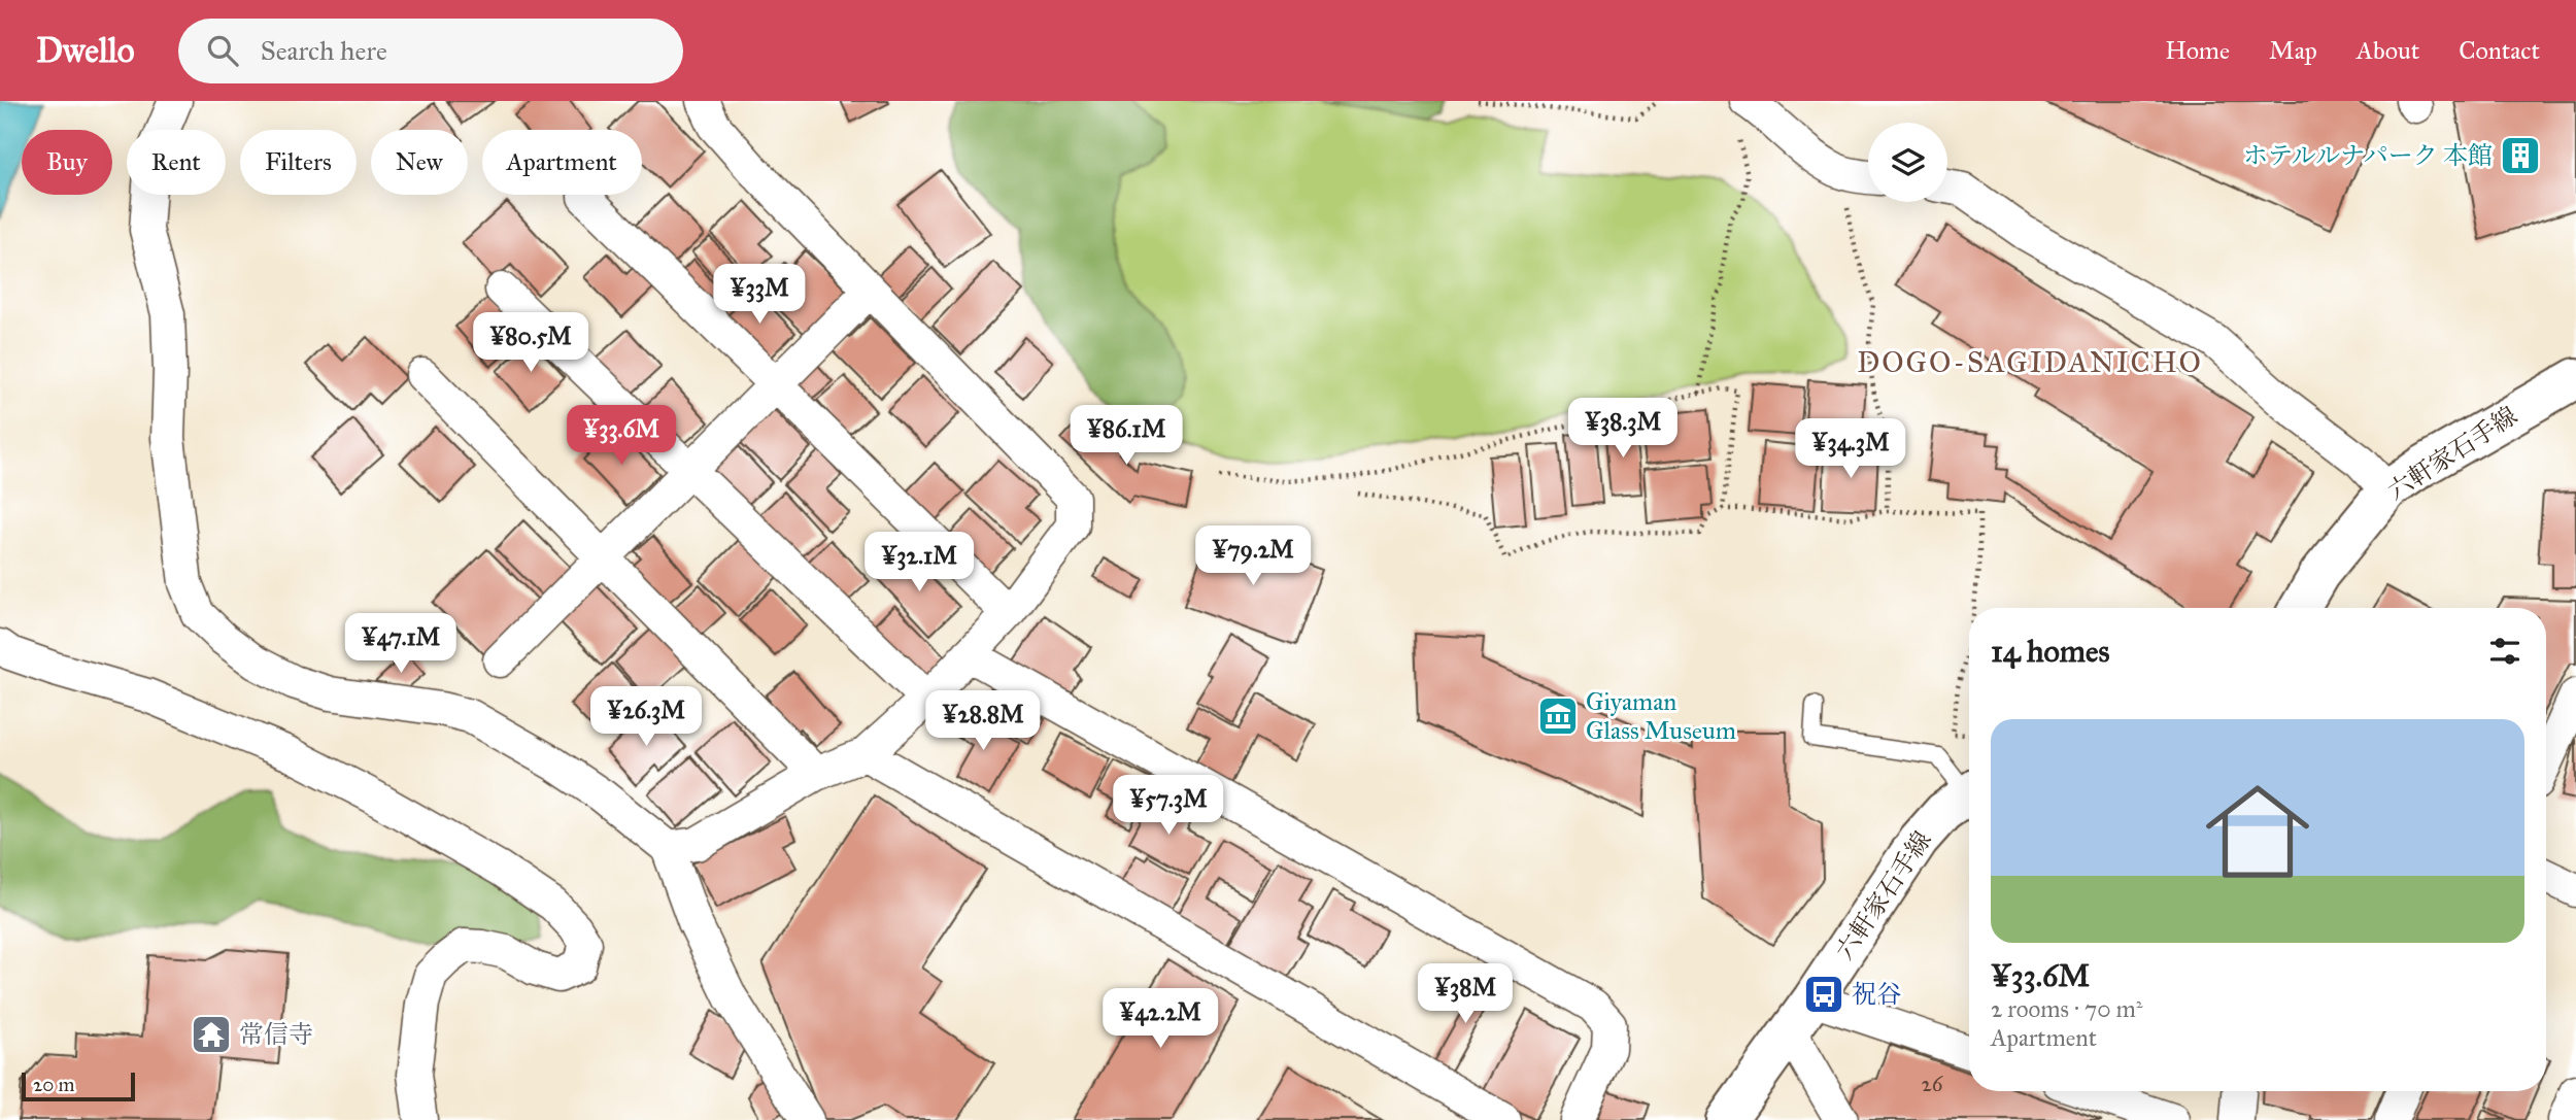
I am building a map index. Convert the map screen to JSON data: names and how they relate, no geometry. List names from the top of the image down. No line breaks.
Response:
{"streets":{"main road":["六軒家石手線"]},"districts":["DOGO-SAGIDANICHO"],"places":{"building":["ホテルルナパーク 本館"],"museum":["Giyaman Glass Museum"],"bus stop":["祝谷"],"temple":["常信寺"]},"house_numbers":["26"],"scale_bar":"20 m","page":{"header":"Dwello","search":"Search here","nav":["Home","Map","About","Contact"],"chip":["Buy","Rent","Filters","New","Apartment"],"price":["¥33M","¥80.5M","¥38.3M","¥33.6M","¥86.1M","¥34.3M","¥79.2M","¥32.1M","¥47.1M","¥26.3M","¥28.8M","¥57.3M","¥38M","¥42.2M"],"heading":"14 homes","list":[{"name":"¥33.6M","note":"2 rooms · 70 m² · Apartment"}],"scale":"20 m"}}
